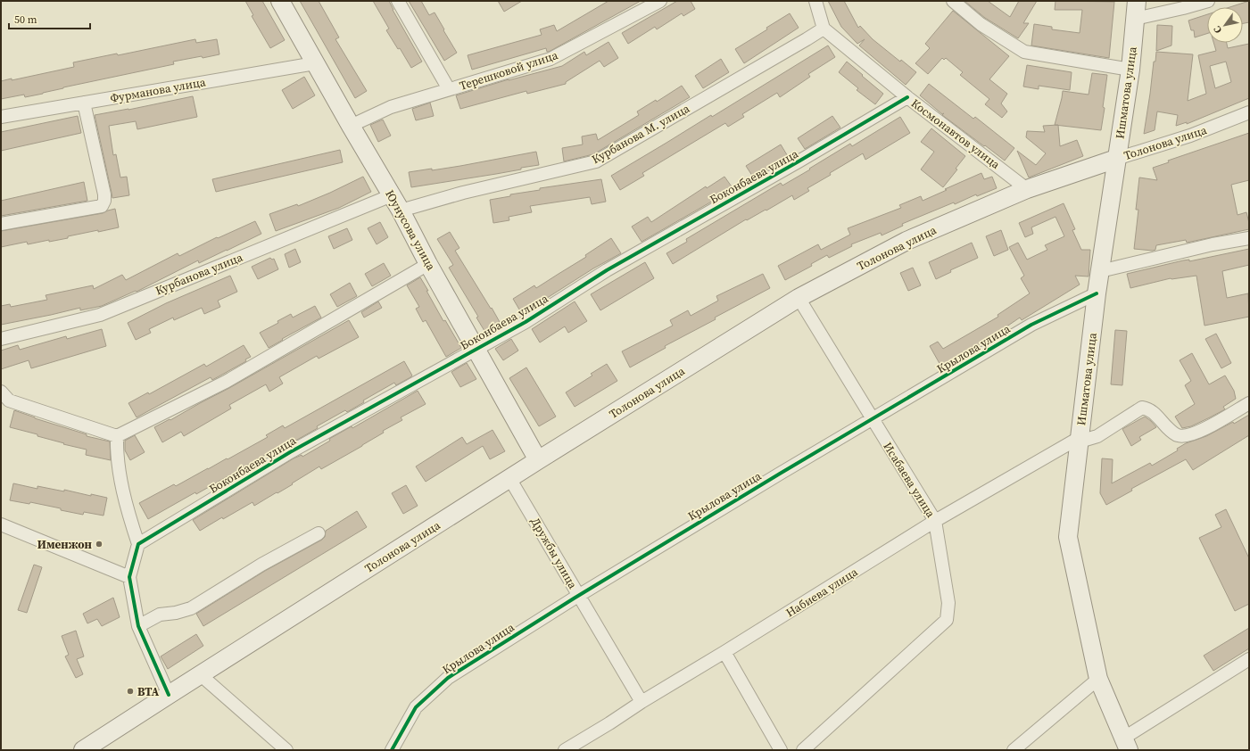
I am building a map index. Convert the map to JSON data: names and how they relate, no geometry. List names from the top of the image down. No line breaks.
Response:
{"streets":{"main road":["Ишматова улица","Толонова улица","Юунусова улица"],"street":["Терешковой улица","Фурманова улица","Курбанова М. улица","Космонавтов улица","Боконбаева улица","Курбанова улица","Крылова улица","Исабаева улица","Дружбы улица","Набиева улица"]},"crossings":[["Терешковой улица","Юунусова улица"],["Фурманова улица","Юунусова улица"],["Ишматова улица","Толонова улица"],["Ишматова улица","Крылова улица"],["Ишматова улица","Набиева улица"],["Курбанова М. улица","Космонавтов улица"],["Курбанова М. улица","Юунусова улица"],["Курбанова М. улица","Курбанова улица"],["Космонавтов улица","Толонова улица"],["Космонавтов улица","Боконбаева улица"],["Толонова улица","Юунусова улица"],["Толонова улица","Исабаева улица"],["Толонова улица","Дружбы улица"],["Боконбаева улица","Юунусова улица"],["Юунусова улица","Курбанова улица"],["Крылова улица","Исабаева улица"],["Крылова улица","Дружбы улица"],["Исабаева улица","Набиева улица"],["Дружбы улица","Набиева улица"]],"places":["Именжон","BTA"],"scale_bar":"50 m","north":"bottom left"}
